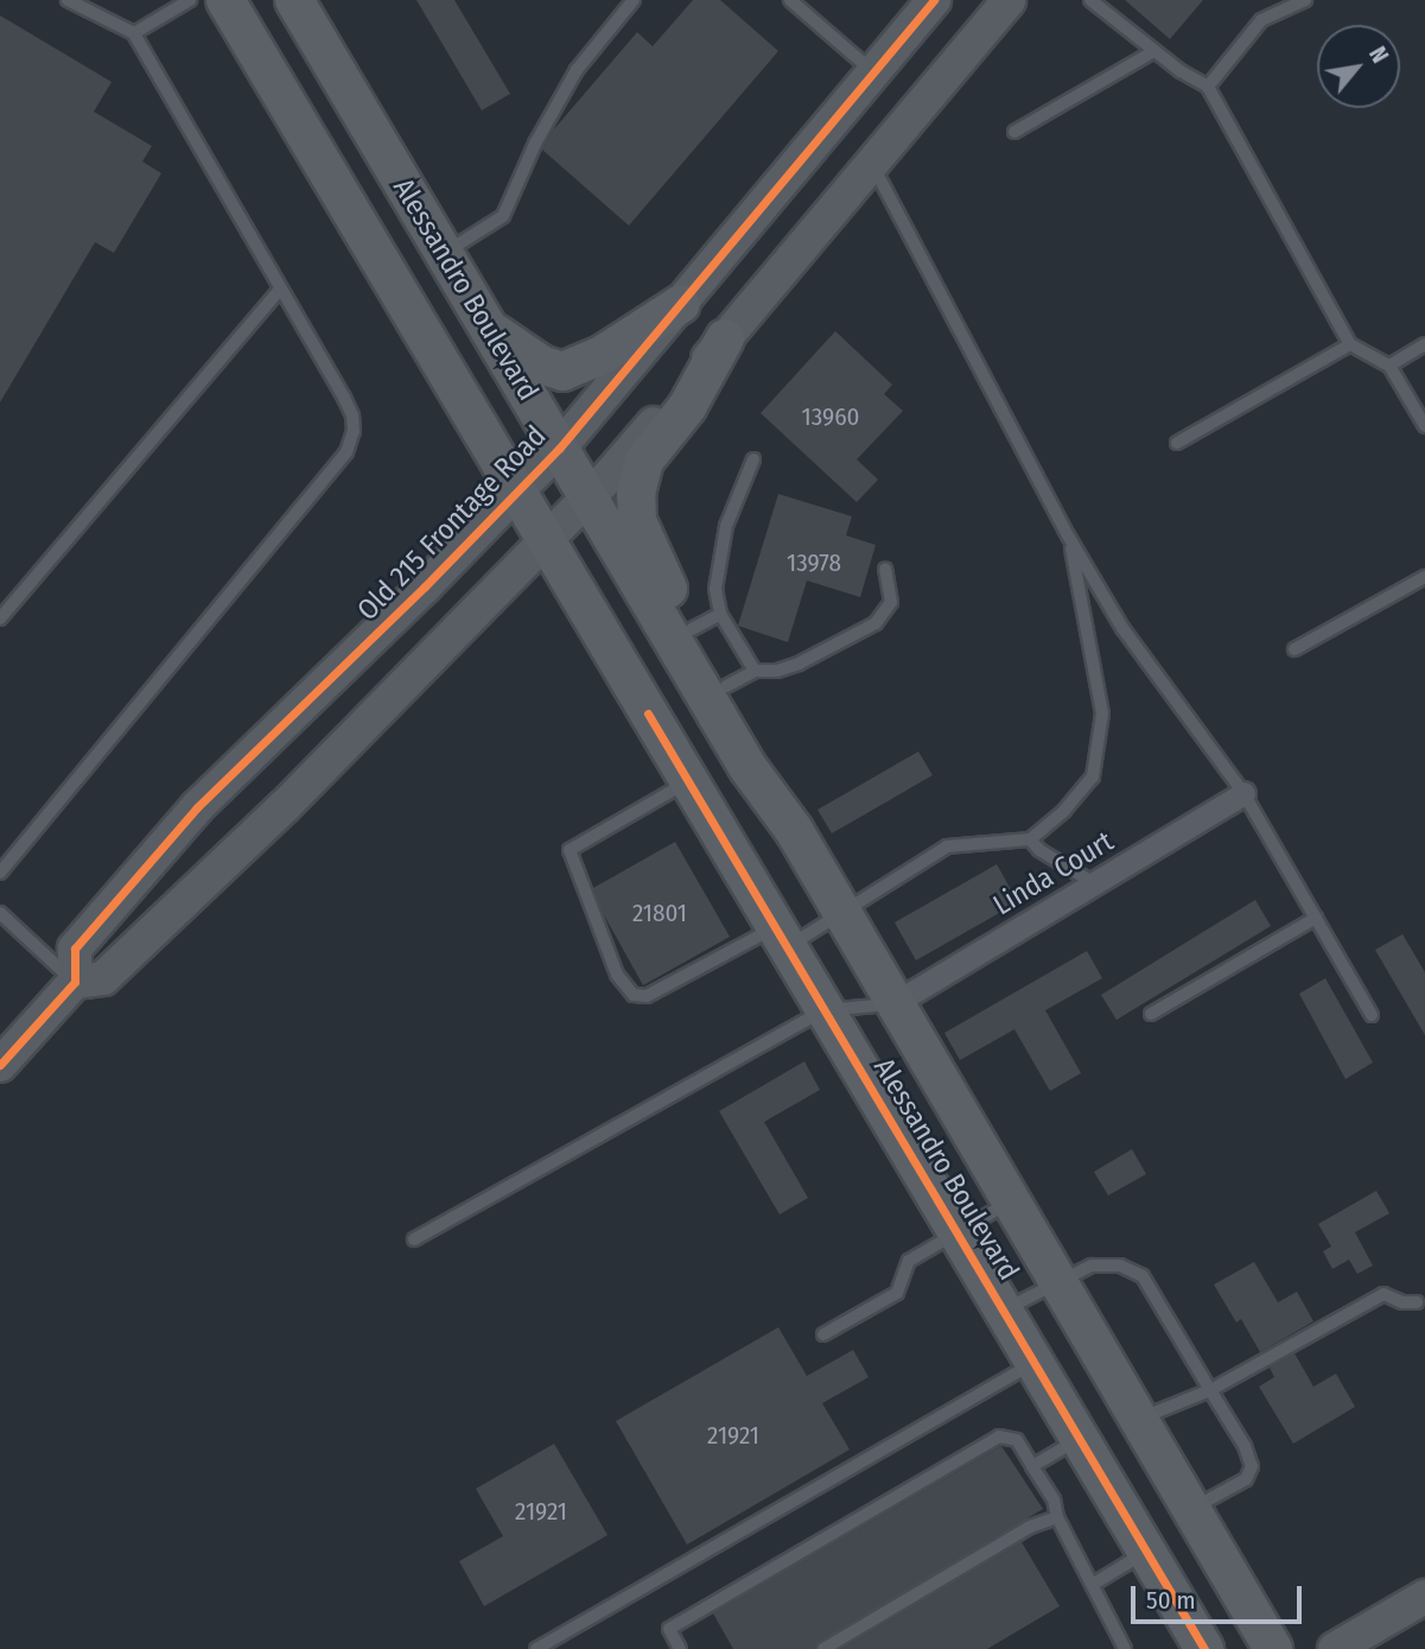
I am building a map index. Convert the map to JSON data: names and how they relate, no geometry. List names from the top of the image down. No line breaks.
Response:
{"streets":{"main road":["Alessandro Boulevard"],"street":["Old 215 Frontage Road","Linda Court"]},"crossings":[["Alessandro Boulevard","Old 215 Frontage Road"],["Alessandro Boulevard","Linda Court"]],"house_numbers":["13960","13978","21801","21921","21921"],"scale_bar":"50 m","north":"top right"}
